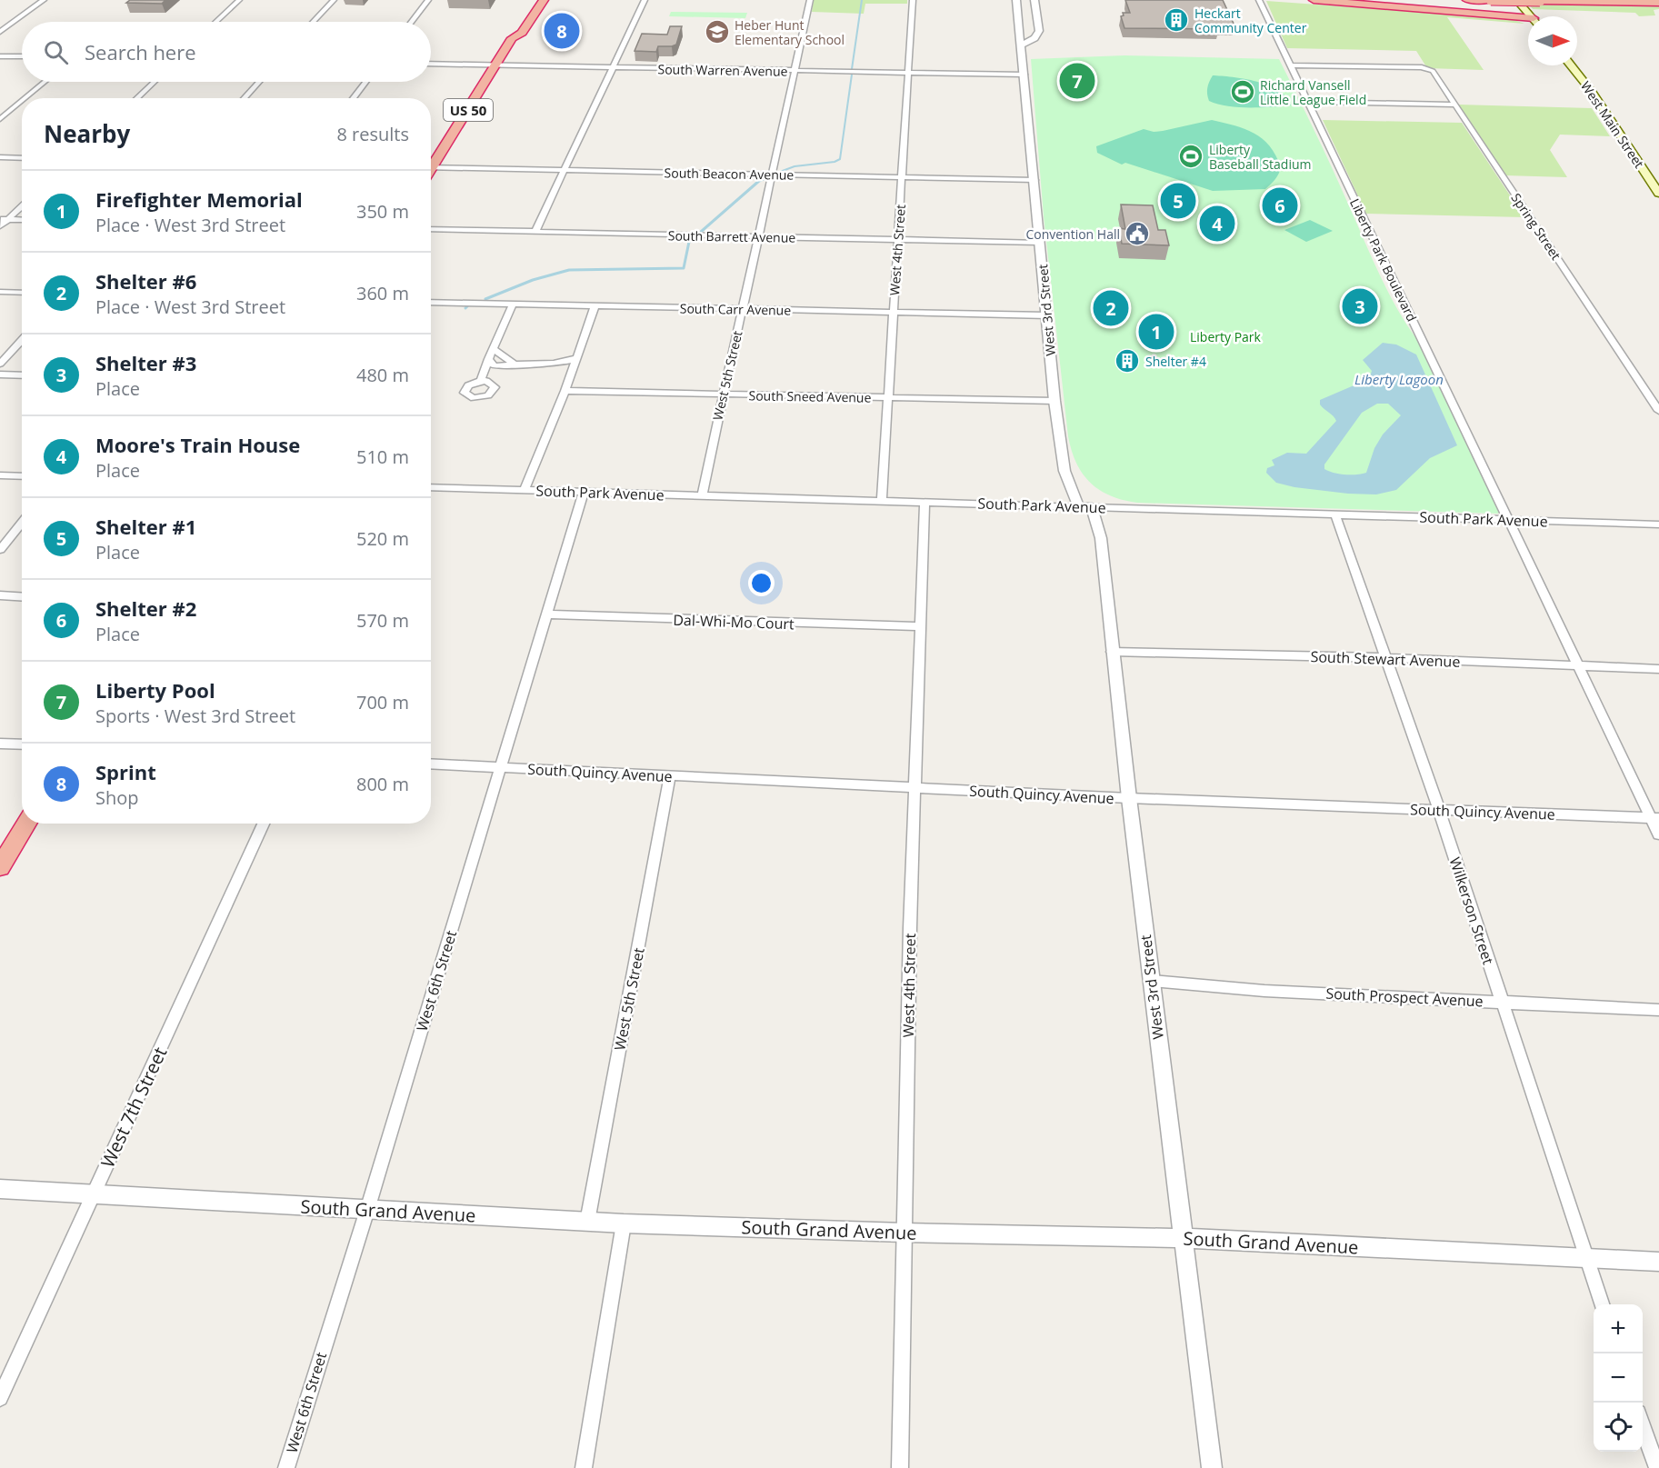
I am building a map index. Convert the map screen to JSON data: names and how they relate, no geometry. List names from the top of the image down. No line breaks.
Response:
{"streets":{"highway":["US 50"],"main road":["West Main Street"],"street":["South Warren Avenue","South Beacon Avenue","Spring Street","South Barrett Avenue","West 4th Street","Liberty Park Boulevard","South Carr Avenue","West 3rd Street","West 5th Street","South Sneed Avenue","South Park Avenue","Dal-Whi-Mo Court","South Stewart Avenue","South Quincy Avenue","Wilkerson Street","West 6th Street","South Prospect Avenue","West 7th Street","South Grand Avenue"]},"crossings":[["South Warren Avenue","US 50"],["South Warren Avenue","West 4th Street"],["South Warren Avenue","West 3rd Street"],["South Warren Avenue","West 5th Street"],["South Beacon Avenue","West 4th Street"],["South Beacon Avenue","West 3rd Street"],["South Beacon Avenue","West 5th Street"],["Spring Street","Liberty Park Boulevard"],["South Barrett Avenue","West 4th Street"],["South Barrett Avenue","West 3rd Street"],["South Barrett Avenue","West 5th Street"],["West 4th Street","South Carr Avenue"],["West 4th Street","South Sneed Avenue"],["West 4th Street","South Park Avenue"],["West 4th Street","Dal-Whi-Mo Court"],["West 4th Street","South Quincy Avenue"],["West 4th Street","South Grand Avenue"],["Liberty Park Boulevard","South Park Avenue"],["Liberty Park Boulevard","South Stewart Avenue"],["Liberty Park Boulevard","South Quincy Avenue"],["South Carr Avenue","West 3rd Street"],["South Carr Avenue","West 5th Street"],["West 3rd Street","South Sneed Avenue"],["West 3rd Street","South Park Avenue"],["West 3rd Street","South Stewart Avenue"],["West 3rd Street","South Quincy Avenue"],["West 3rd Street","South Prospect Avenue"],["West 3rd Street","South Grand Avenue"],["West 5th Street","South Sneed Avenue"],["West 5th Street","South Park Avenue"],["West 5th Street","South Quincy Avenue"],["West 5th Street","South Grand Avenue"],["South Park Avenue","Wilkerson Street"],["South Park Avenue","West 6th Street"],["Dal-Whi-Mo Court","West 6th Street"],["South Stewart Avenue","Wilkerson Street"],["South Quincy Avenue","Wilkerson Street"],["South Quincy Avenue","West 6th Street"],["Wilkerson Street","South Prospect Avenue"],["Wilkerson Street","South Grand Avenue"],["West 6th Street","South Grand Avenue"],["West 7th Street","South Grand Avenue"]],"water":["Liberty Lagoon"],"parks":["Liberty Park"],"places":{"building":["Heckart Community Center","Shelter #4"],"school or university":["Heber Hunt Elementary School"],"sports":["Richard Vansell Little League Field","Liberty Baseball Stadium"],"public building":["Convention Hall"]},"north":"right","page":{"pins":["8","7","5","6","4","3","2","1"],"search":"Search here","heading":["Nearby","8 results"],"list":[{"mark":"1","name":"Firefighter Memorial","note":"Place · West 3rd Street","value":"350 m"},{"mark":"2","name":"Shelter #6","note":"Place · West 3rd Street","value":"360 m"},{"mark":"3","name":"Shelter #3","note":"Place","value":"480 m"},{"mark":"4","name":"Moore's Train House","note":"Place","value":"510 m"},{"mark":"5","name":"Shelter #1","note":"Place","value":"520 m"},{"mark":"6","name":"Shelter #2","note":"Place","value":"570 m"},{"mark":"7","name":"Liberty Pool","note":"Sports · West 3rd Street","value":"700 m"},{"mark":"8","name":"Sprint","note":"Shop","value":"800 m"}],"map_buttons":["+","−"]}}
